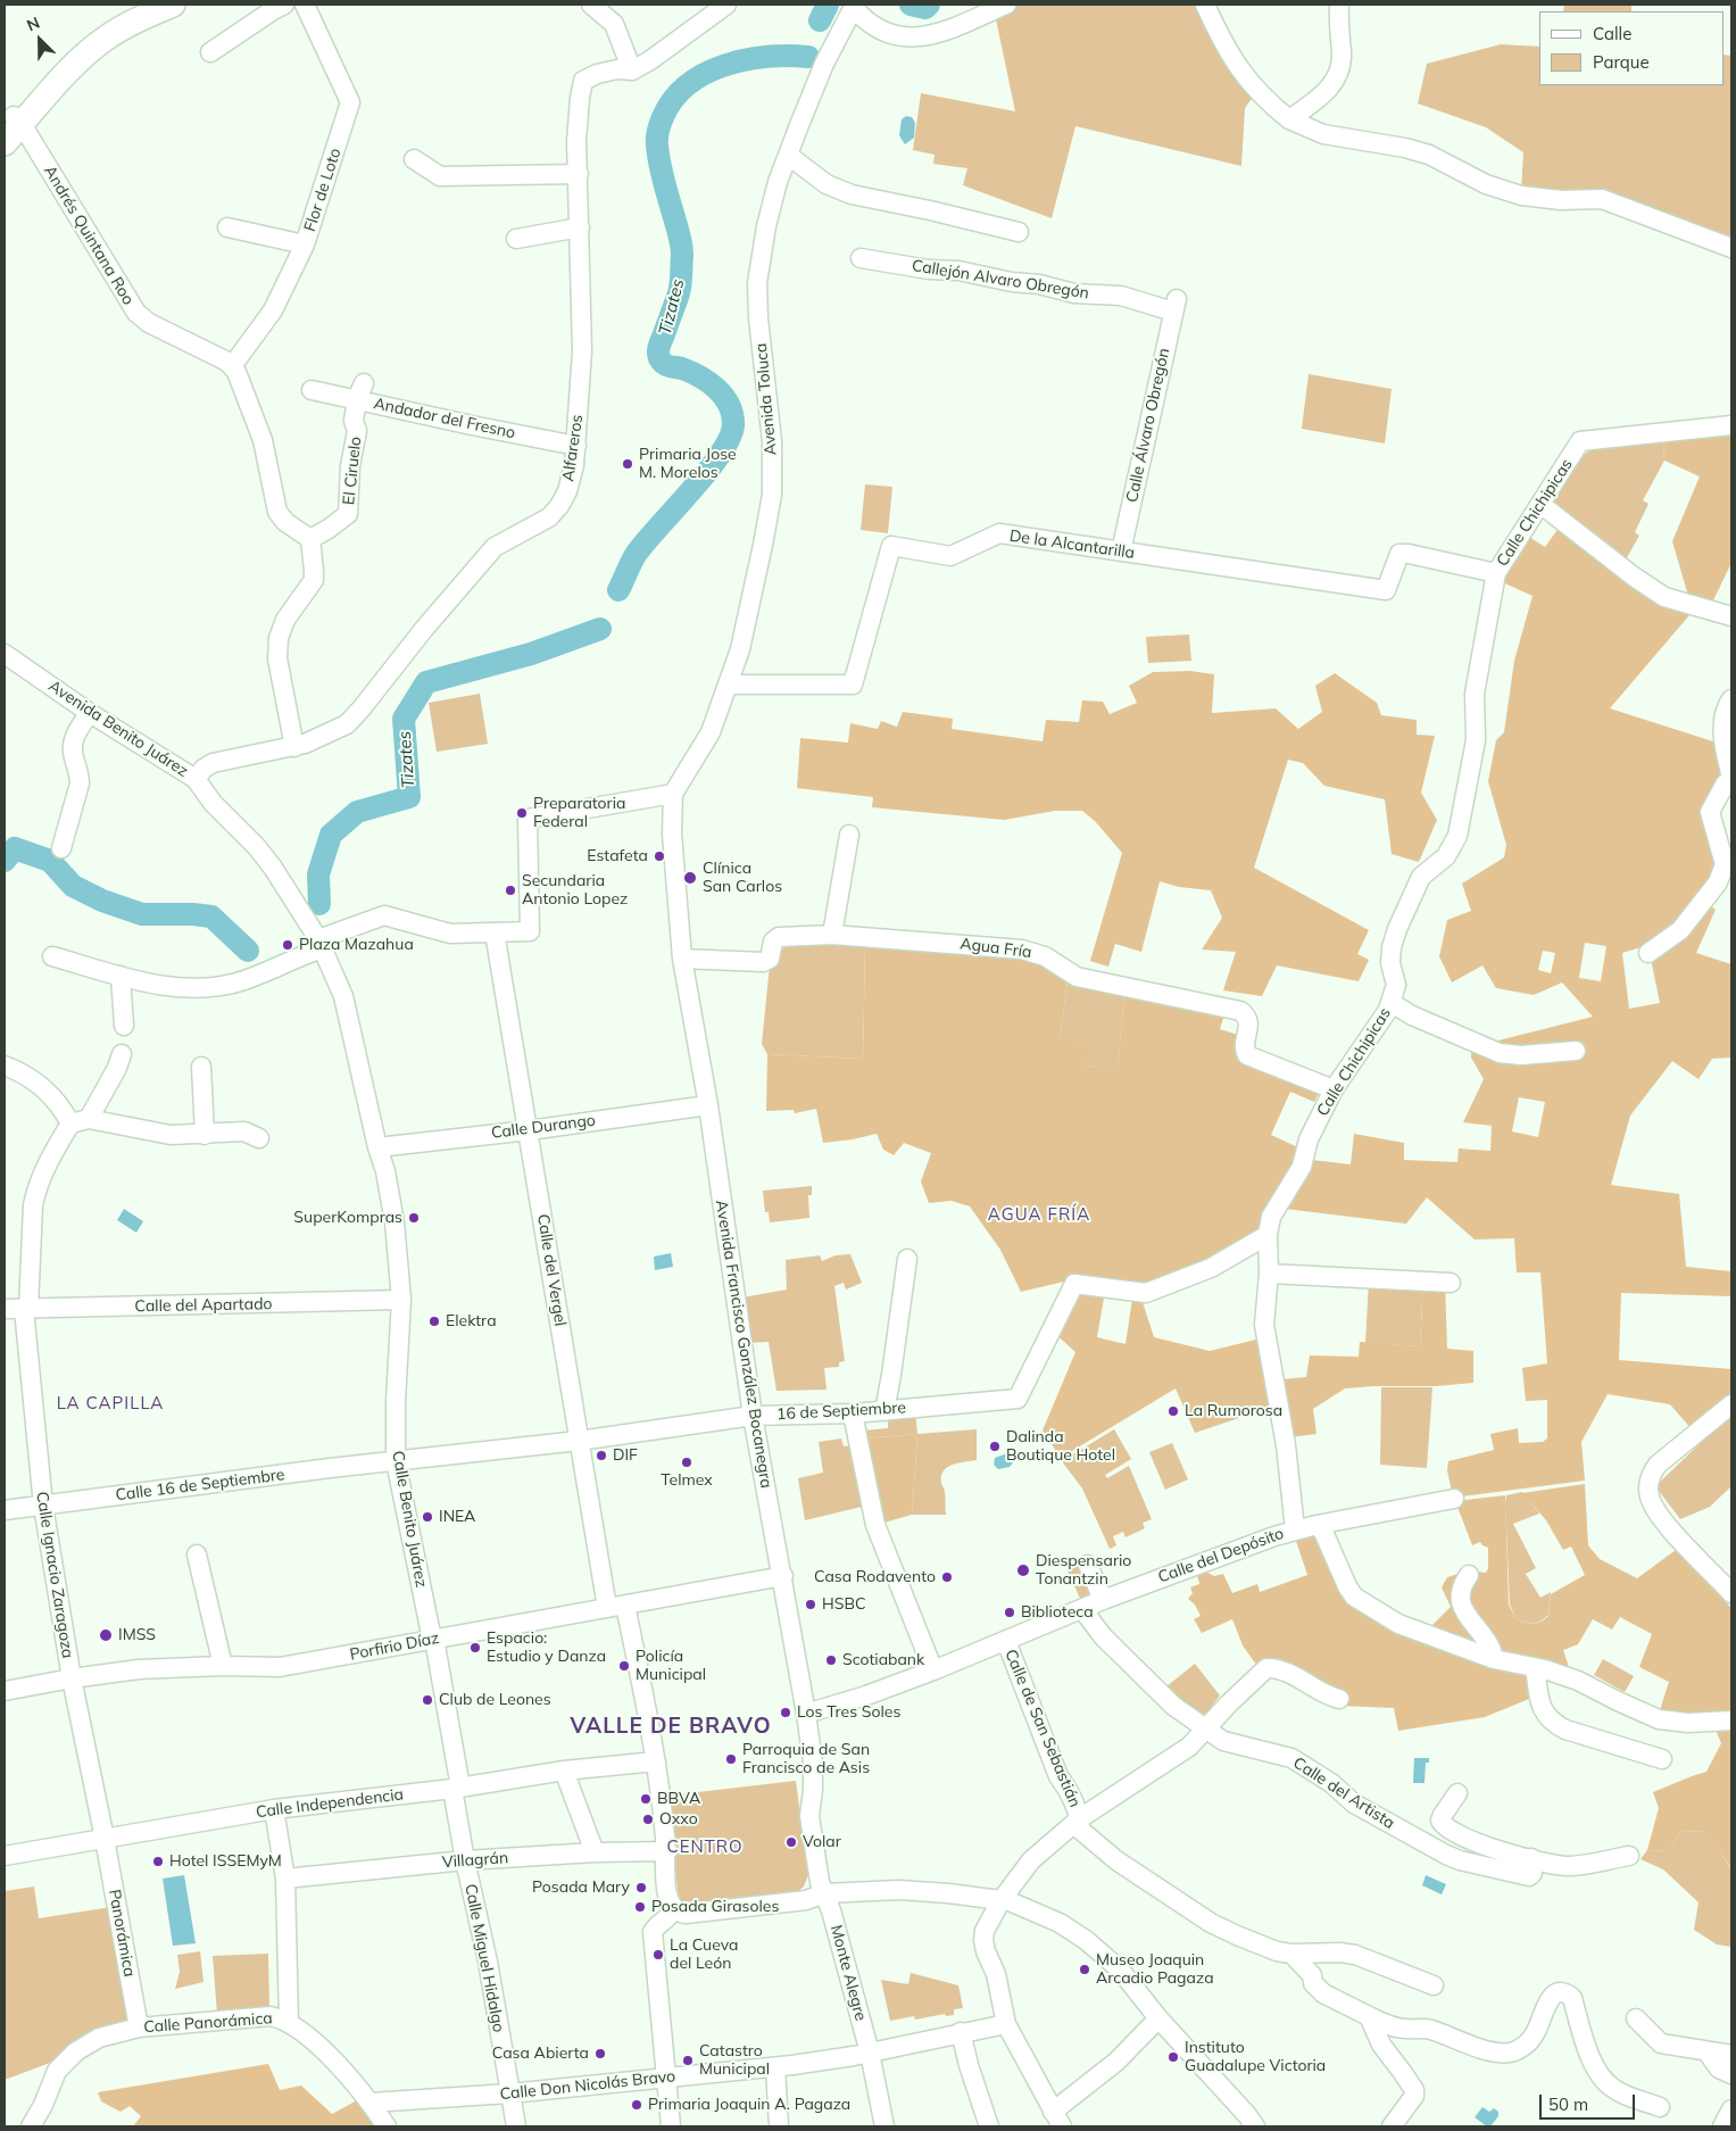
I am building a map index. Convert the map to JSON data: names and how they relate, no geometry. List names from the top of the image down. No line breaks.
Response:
{"streets":{"street":["Flor de Loto","Andrés Quintana Roo","Callejón Alvaro Obregón","Avenida Toluca","Andador del Fresno","Calle Álvaro Obregón","Alfareros","El Ciruelo","Calle Chichipicas","De la Alcantarilla","Avenida Benito Juárez","Agua Fría","Calle Durango","Calle del Vergel","Calle del Apartado","Avenida Francisco González Bocanegra","16 de Septiembre","Calle 16 de Septiembre","Calle Benito Juárez","Calle del Depósito","Calle Ignacio Zaragoza","Porfirio Díaz","Calle de San Sebastián","Calle del Artista","Calle Independencia","Villagrán","Panorámica","Calle Miguel Hidalgo","Monte Alegre","Calle Panorámica","Calle Don Nicolás Bravo"]},"crossings":[["Flor de Loto","Andrés Quintana Roo"],["Callejón Alvaro Obregón","Calle Álvaro Obregón"],["Avenida Toluca","De la Alcantarilla"],["Avenida Toluca","Avenida Francisco González Bocanegra"],["Andador del Fresno","Alfareros"],["Andador del Fresno","El Ciruelo"],["Calle Álvaro Obregón","De la Alcantarilla"],["Alfareros","Avenida Benito Juárez"],["Calle Chichipicas","De la Alcantarilla"],["Calle Chichipicas","Agua Fría"],["Calle Chichipicas","16 de Septiembre"],["Calle Chichipicas","Calle del Depósito"],["Avenida Benito Juárez","Calle Durango"],["Avenida Benito Juárez","Calle Benito Juárez"],["Agua Fría","Avenida Francisco González Bocanegra"],["Calle Durango","Calle del Vergel"],["Calle Durango","Avenida Francisco González Bocanegra"],["Calle Durango","Calle Benito Juárez"],["Calle del Vergel","16 de Septiembre"],["Calle del Vergel","Porfirio Díaz"],["Calle del Apartado","Calle Benito Juárez"],["Calle del Apartado","Calle Ignacio Zaragoza"],["Avenida Francisco González Bocanegra","16 de Septiembre"],["Avenida Francisco González Bocanegra","Calle del Depósito"],["Avenida Francisco González Bocanegra","Porfirio Díaz"],["Avenida Francisco González Bocanegra","Monte Alegre"],["16 de Septiembre","Calle 16 de Septiembre"],["16 de Septiembre","Calle Benito Juárez"],["Calle 16 de Septiembre","Calle Benito Juárez"],["Calle 16 de Septiembre","Calle Ignacio Zaragoza"],["Calle Benito Juárez","Porfirio Díaz"],["Calle Benito Juárez","Calle Independencia"],["Calle Benito Juárez","Calle Miguel Hidalgo"],["Calle del Depósito","Calle de San Sebastián"],["Calle del Depósito","Calle del Artista"],["Calle Ignacio Zaragoza","Porfirio Díaz"],["Calle Ignacio Zaragoza","Calle Independencia"],["Calle Ignacio Zaragoza","Panorámica"],["Calle Independencia","Panorámica"],["Calle Independencia","Calle Miguel Hidalgo"],["Villagrán","Calle Miguel Hidalgo"],["Panorámica","Calle Panorámica"],["Calle Miguel Hidalgo","Calle Don Nicolás Bravo"],["Monte Alegre","Calle Don Nicolás Bravo"],["Calle Panorámica","Calle Don Nicolás Bravo"]],"districts":["AGUA FRÍA","LA CAPILLA","VALLE DE BRAVO","CENTRO"],"water":["Tizates"],"places":["Primaria Jose M. Morelos","Preparatoria Federal","Estafeta","Clínica San Carlos","Secundaria Antonio Lopez","Plaza Mazahua","SuperKompras","Elektra","La Rumorosa","Dalinda Boutique Hotel","DIF","Telmex","INEA","Diespensario Tonantzin","Casa Rodavento","HSBC","Biblioteca","IMSS","Espacio: Estudio y Danza","Scotiabank","Policía Municipal","Club de Leones","Los Tres Soles","Parroquia de San Francisco de Asis","BBVA","Oxxo","Volar","Hotel ISSEMyM","Posada Mary","Posada Girasoles","La Cueva del León","Museo Joaquin Arcadio Pagaza","Casa Abierta","Instituto Guadalupe Victoria","Catastro Municipal","Primaria Joaquin A. Pagaza"],"legend":["Calle","Parque"],"scale_bar":"50 m","north":"top left"}
